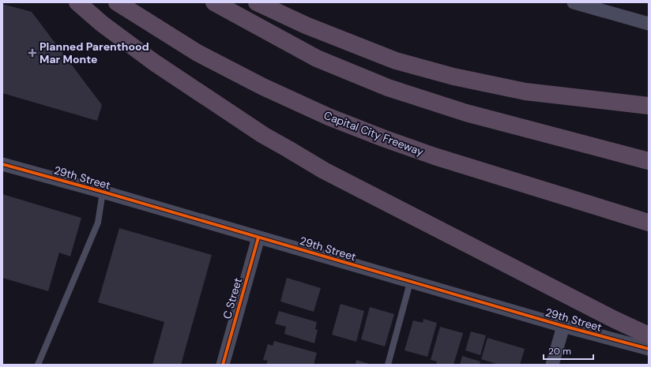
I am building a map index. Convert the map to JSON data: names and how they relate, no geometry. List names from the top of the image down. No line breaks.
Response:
{"streets":{"highway":["Capital City Freeway"],"street":["29th Street","C Street"]},"crossings":[["29th Street","C Street"]],"places":{"health":["Planned Parenthood Mar Monte"]},"scale_bar":"20 m"}
